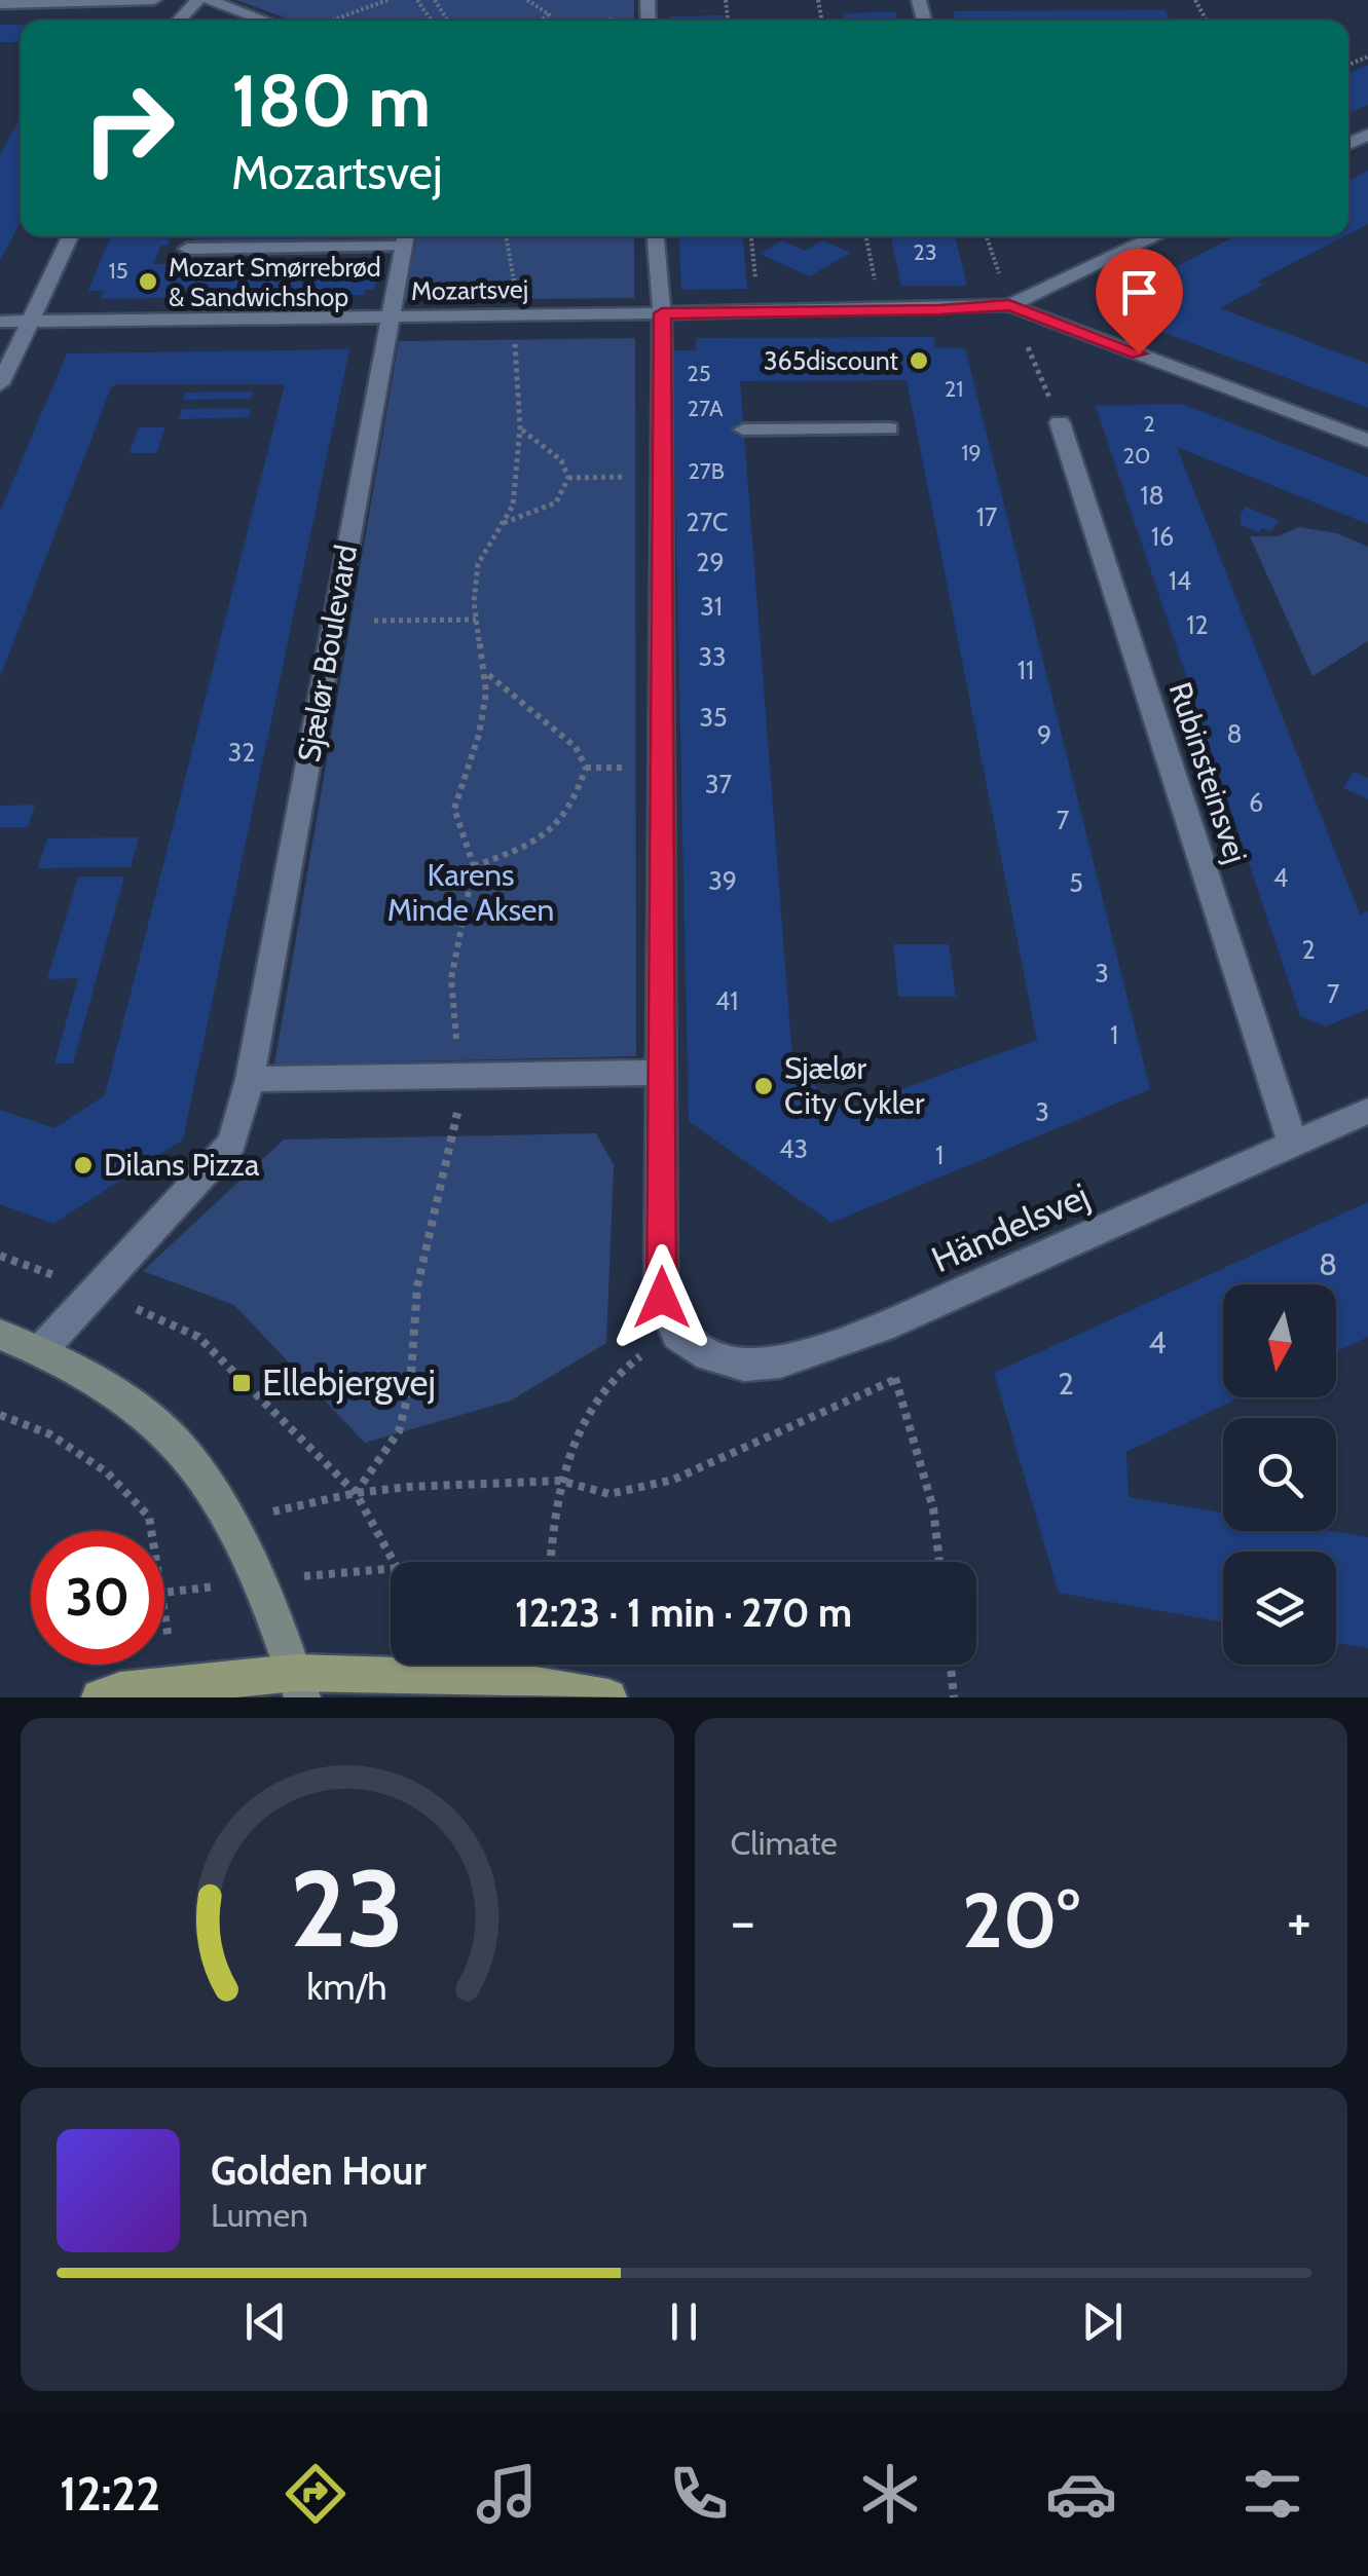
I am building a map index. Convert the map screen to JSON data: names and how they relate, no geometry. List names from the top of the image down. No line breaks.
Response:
{"streets":{"street":["Mozartsvej","Sjælør Boulevard","Rubinsteinsvej","Händelsvej"]},"crossings":[["Mozartsvej","Sjælør Boulevard"],["Rubinsteinsvej","Händelsvej"]],"parks":["Karens Minde Aksen"],"places":{"other":["Mozart Smørrebrød & Sandwichshop","365discount","Sjælør City Cykler","Dilans Pizza"],"transit":["Ellebjergvej"]},"house_numbers":["23","15","25","21","27A","2","19","20","27B","18","17","27C","16","29","14","31","12","33","11","35","8","9","32","37","6","7","4","39","5","2","3","7","41","1","3","43","1","8","4","2"],"north":"bottom","page":{"turn":["180 m","Mozartsvej"],"limit":"30","trip":"12:23 · 1 min · 270 m","tile":"Climate","heat":["−","20°","+"],"song":["Golden Hour","Lumen"],"tabs":"12:22","gauge":["23","km/h"]}}
